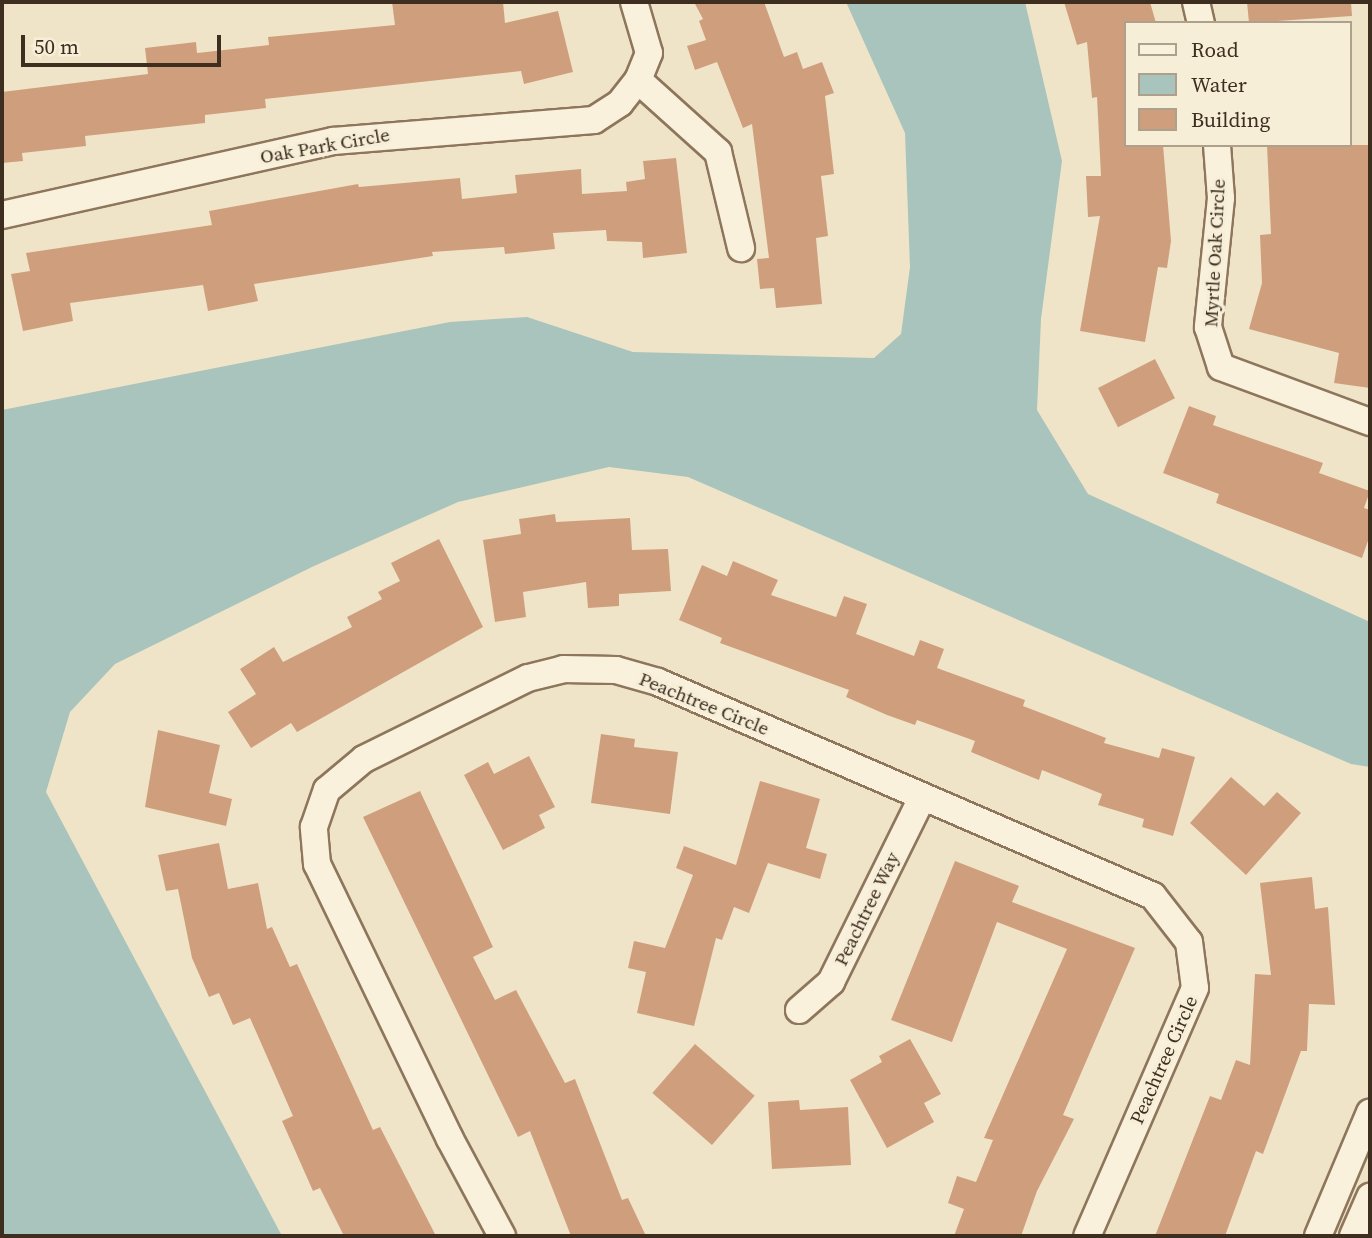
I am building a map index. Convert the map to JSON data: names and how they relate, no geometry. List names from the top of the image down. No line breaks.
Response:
{"streets":{"street":["Oak Park Circle","Myrtle Oak Circle","Peachtree Circle","Peachtree Way"]},"crossings":[["Peachtree Circle","Peachtree Way"]],"legend":["Road","Water","Building"],"scale_bar":"50 m"}
